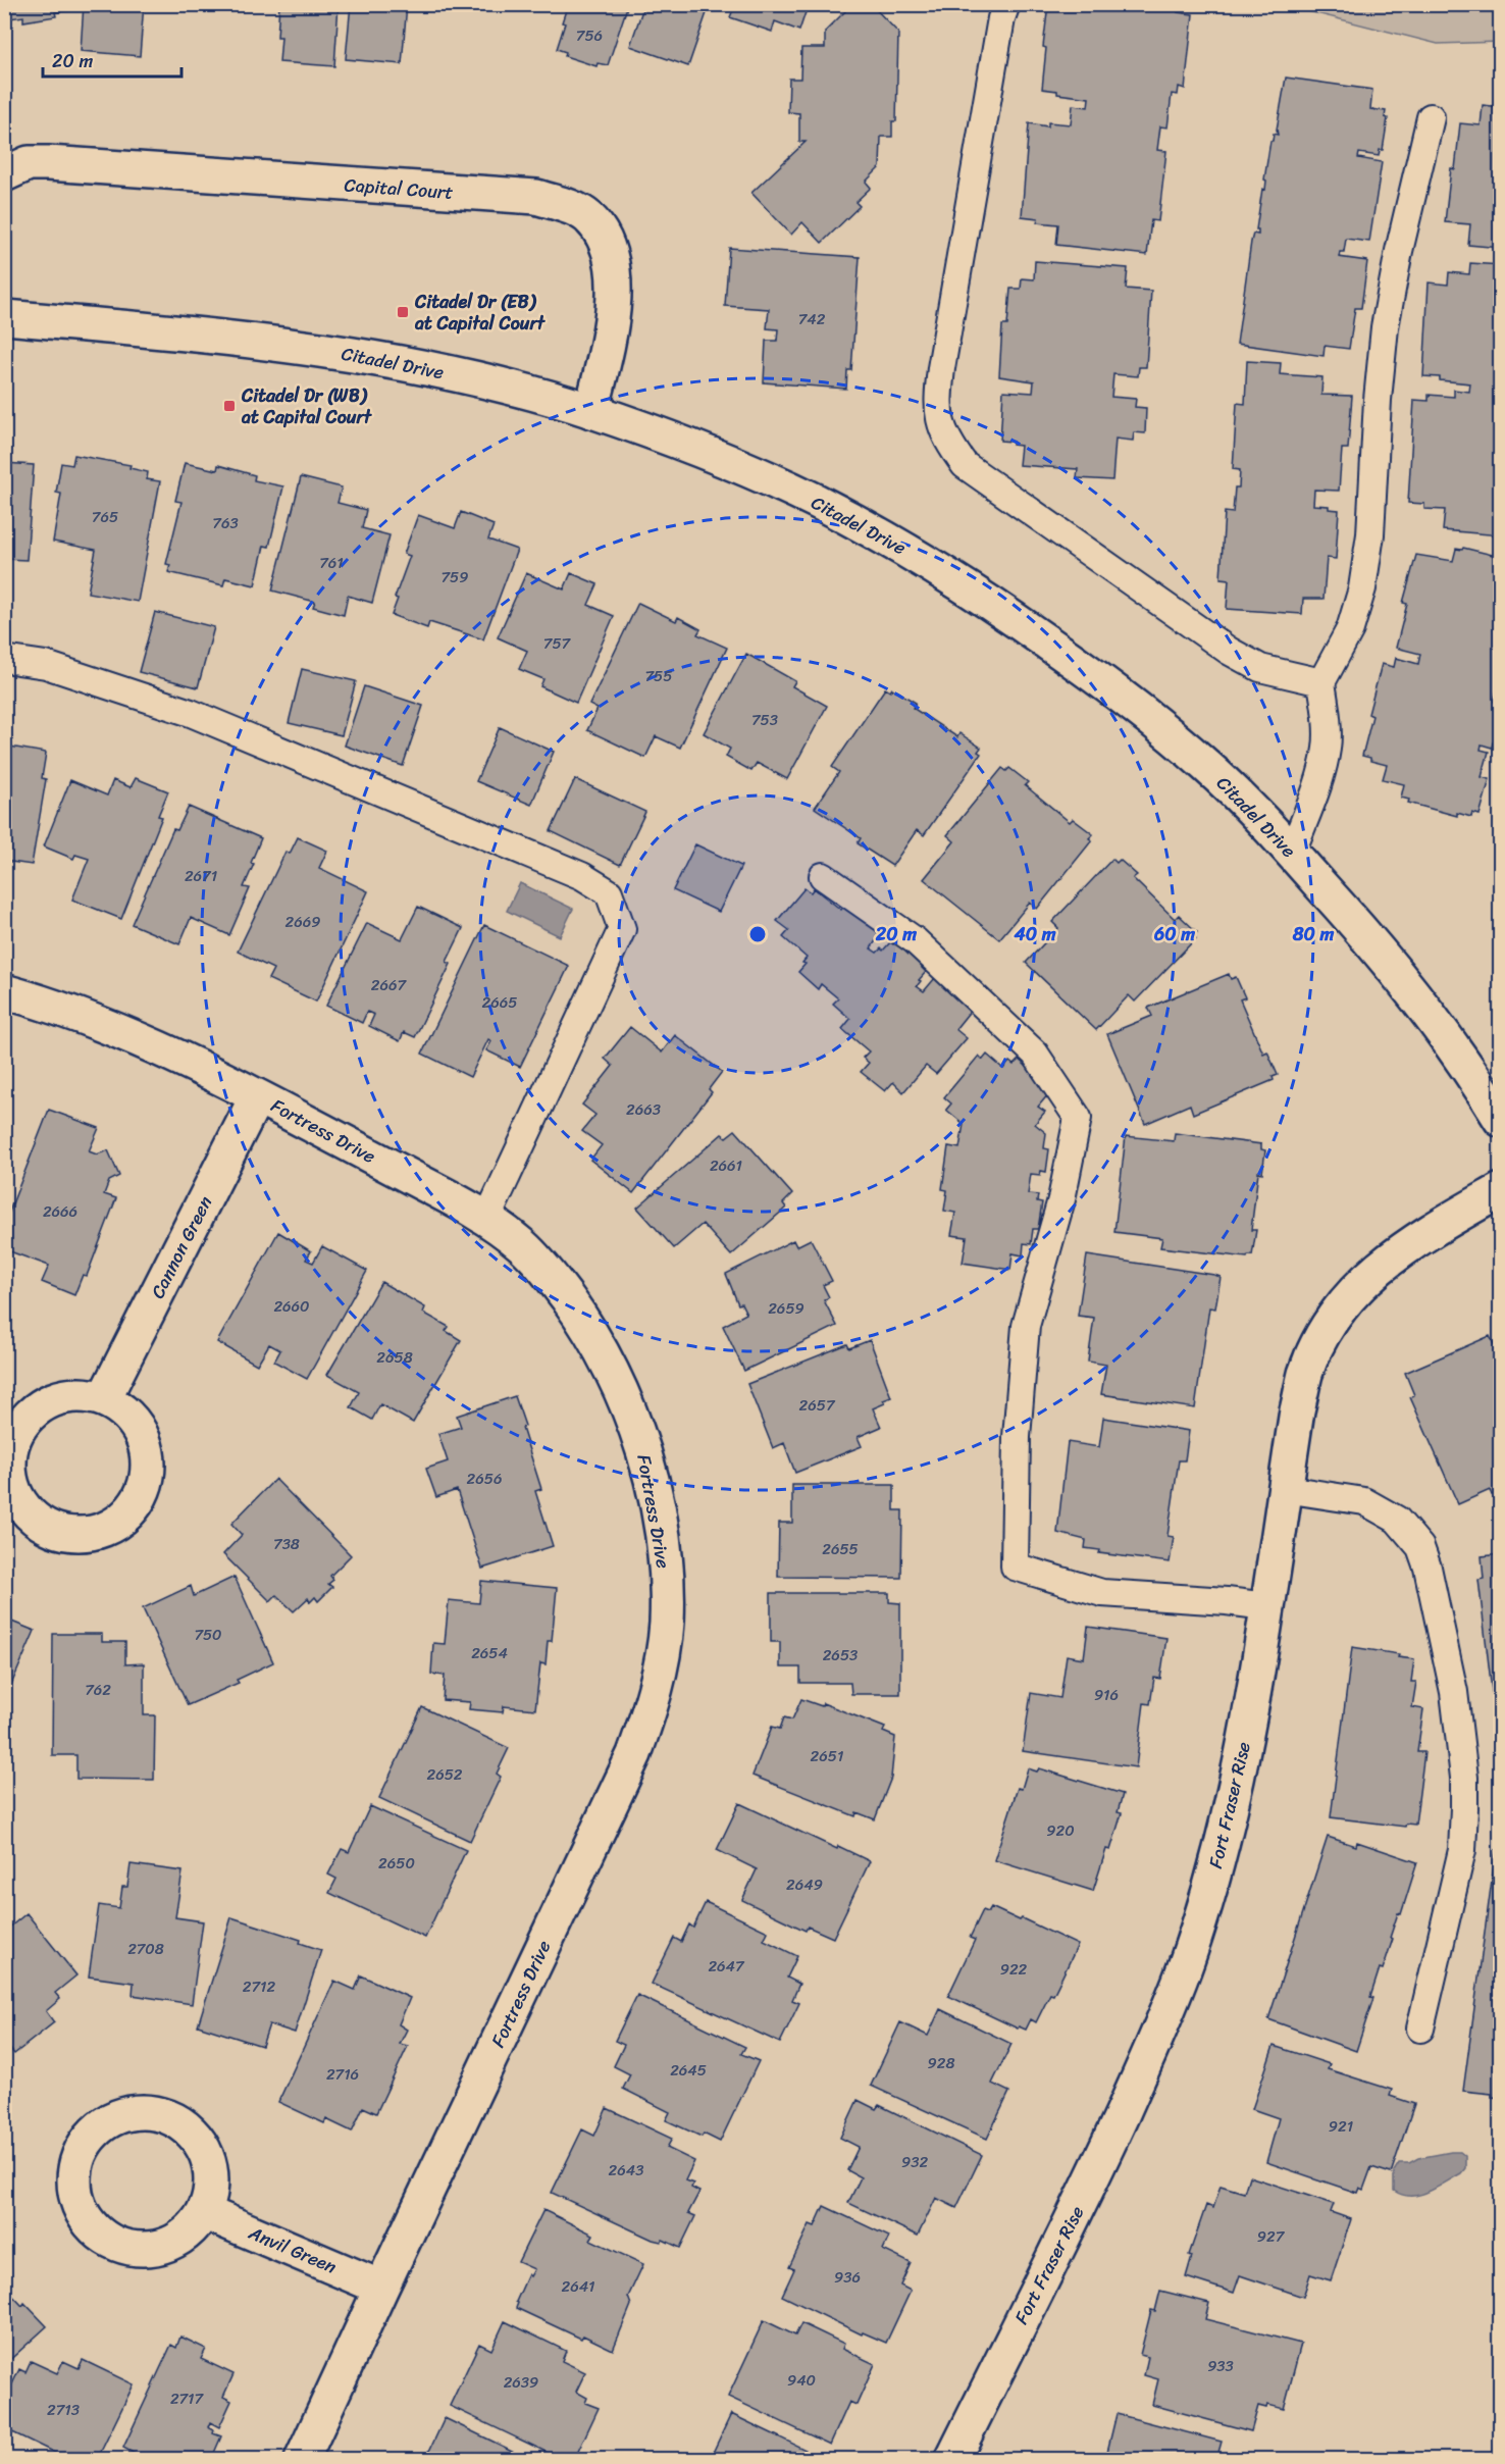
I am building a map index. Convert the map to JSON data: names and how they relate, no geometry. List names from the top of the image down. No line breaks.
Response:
{"streets":{"street":["Capital Court","Citadel Drive","Fortress Drive","Cannon Green","Fort Fraser Rise","Anvil Green"]},"crossings":[["Capital Court","Citadel Drive"],["Fortress Drive","Cannon Green"],["Fortress Drive","Anvil Green"]],"places":{"transit":["Citadel Dr (EB) at Capital Court","Citadel Dr (WB) at Capital Court"]},"house_numbers":["756","742","765","763","761","759","757","755","753","2671","2669","2667","2665","2663","2661","2666","2660","2659","2658","2657","2656","738","2655","750","2654","2653","762","916","2651","2652","920","2650","2649","2708","2647","922","2712","928","2645","2716","921","932","2643","927","936","2641","933","940","2639","2717","2713"],"scale_bar":"20 m","rings":["20 m","40 m","60 m","80 m"]}
